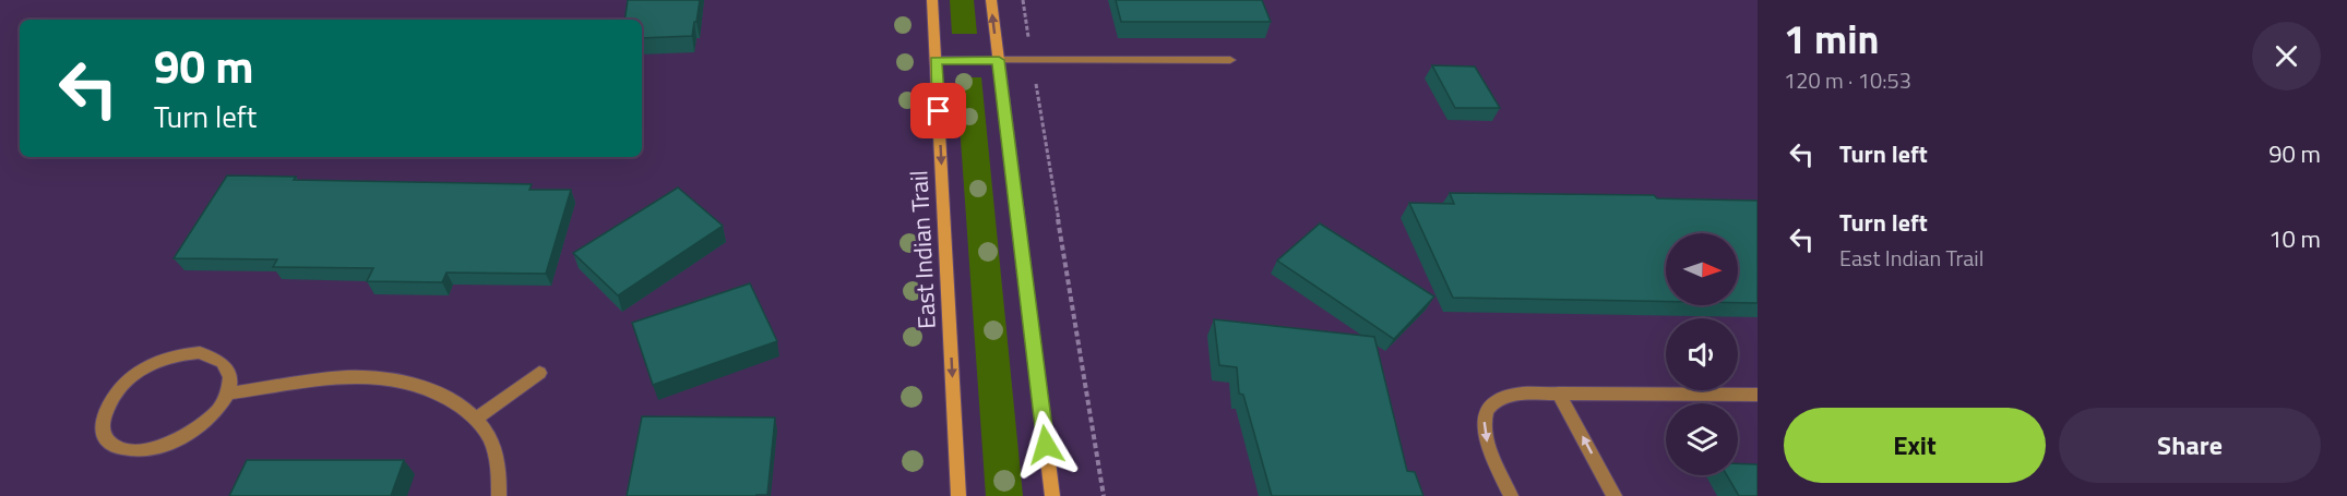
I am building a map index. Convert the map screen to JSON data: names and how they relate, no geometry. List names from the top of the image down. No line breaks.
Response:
{"streets":{"main road":["East Indian Trail"]},"north":"right","page":{"heading":["1 min","120 m · 10:53"],"turn":["90 m","Turn left"],"list":[{"name":"Turn left","value":"90 m"},{"name":"Turn left","note":"East Indian Trail","value":"10 m"}],"buttons":["Exit","Share"]}}
